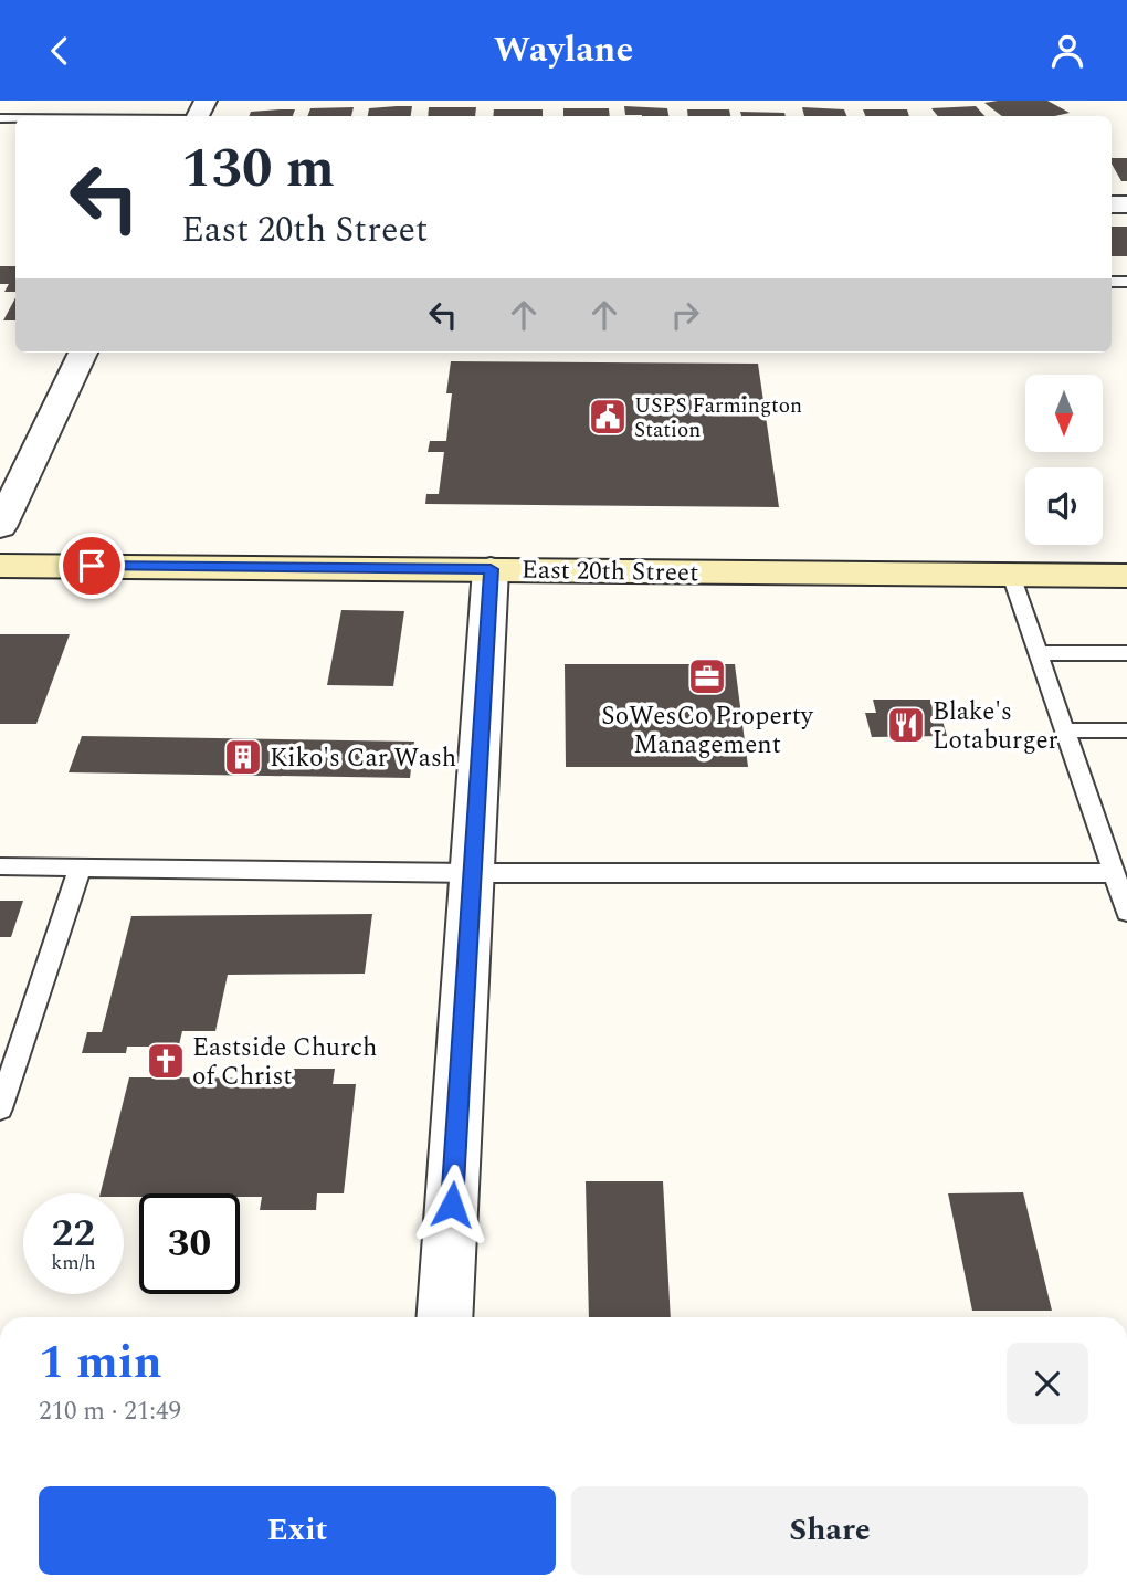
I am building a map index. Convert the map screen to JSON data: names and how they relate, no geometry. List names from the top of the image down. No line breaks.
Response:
{"streets":{"main road":["East 20th Street"]},"places":{"public building":["USPS Farmington Station"],"office":["SoWesCo Property Management"],"restaurant":["Blake's Lotaburger"],"building":["Kiko's Car Wash"],"church":["Eastside Church of Christ"]},"north":"bottom","page":{"header":"Waylane","turn":["130 m","East 20th Street"],"speed":"22 km/h","limit":"30","heading":["1 min","210 m · 21:49"],"buttons":["Exit","Share"]}}
